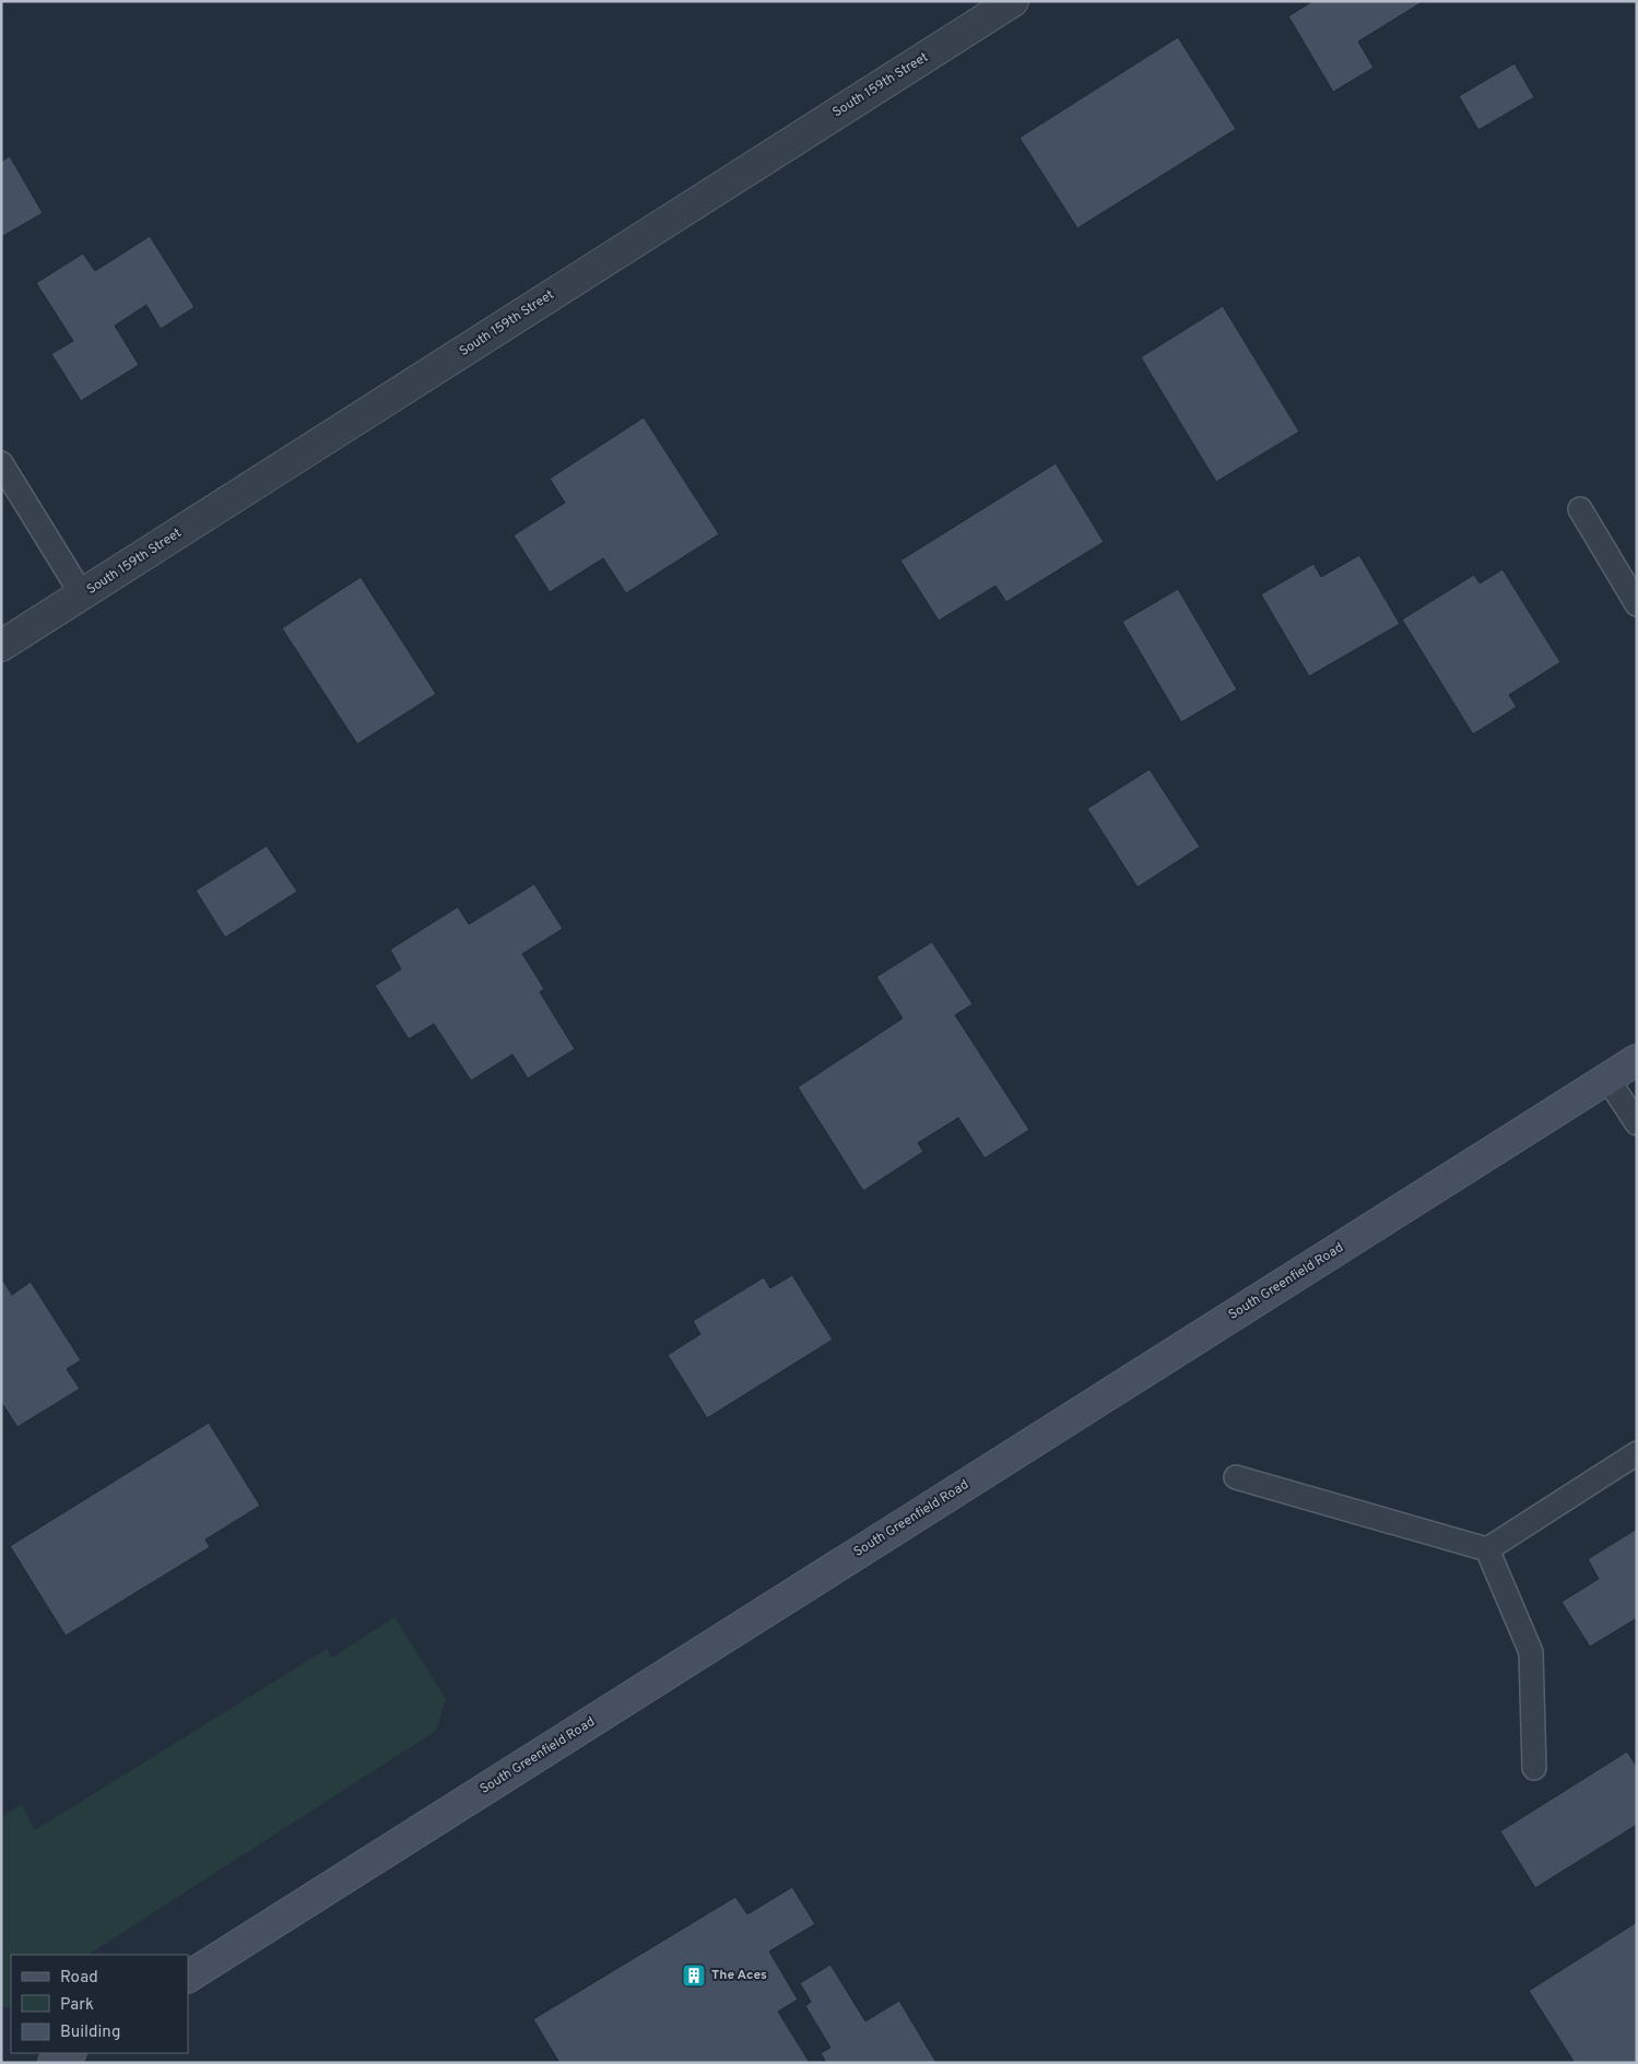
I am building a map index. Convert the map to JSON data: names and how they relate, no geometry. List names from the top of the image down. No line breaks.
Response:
{"streets":{"main road":["South Greenfield Road"],"street":["South 159th Street"]},"places":{"building":["The Aces"]},"legend":["Road","Park","Building"]}
